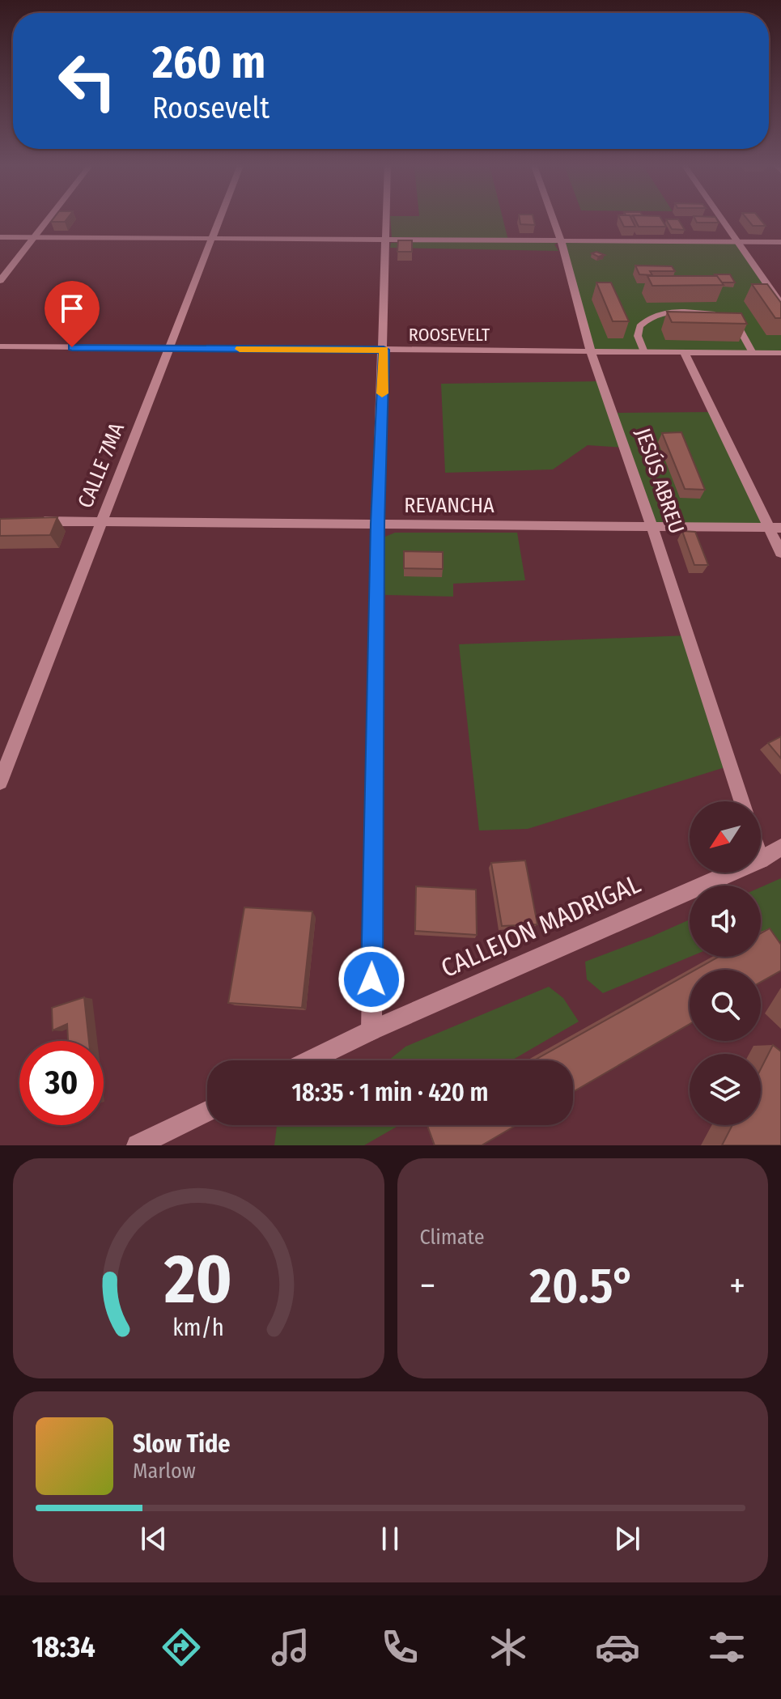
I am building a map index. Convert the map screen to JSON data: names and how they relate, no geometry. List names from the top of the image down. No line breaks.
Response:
{"streets":{"street":["ROOSEVELT","CALLE 7MA","JESÚS ABREU","REVANCHA","CALLEJON MADRIGAL"]},"crossings":[["ROOSEVELT","CALLE 7MA"],["ROOSEVELT","JESÚS ABREU"],["CALLE 7MA","REVANCHA"],["JESÚS ABREU","REVANCHA"]],"north":"bottom left","page":{"turn":["260 m","Roosevelt"],"limit":"30","trip":"18:35 · 1 min · 420 m","tile":"Climate","heat":["−","20.5°","+"],"song":["Slow Tide","Marlow"],"tabs":"18:34","gauge":["20","km/h"]}}
